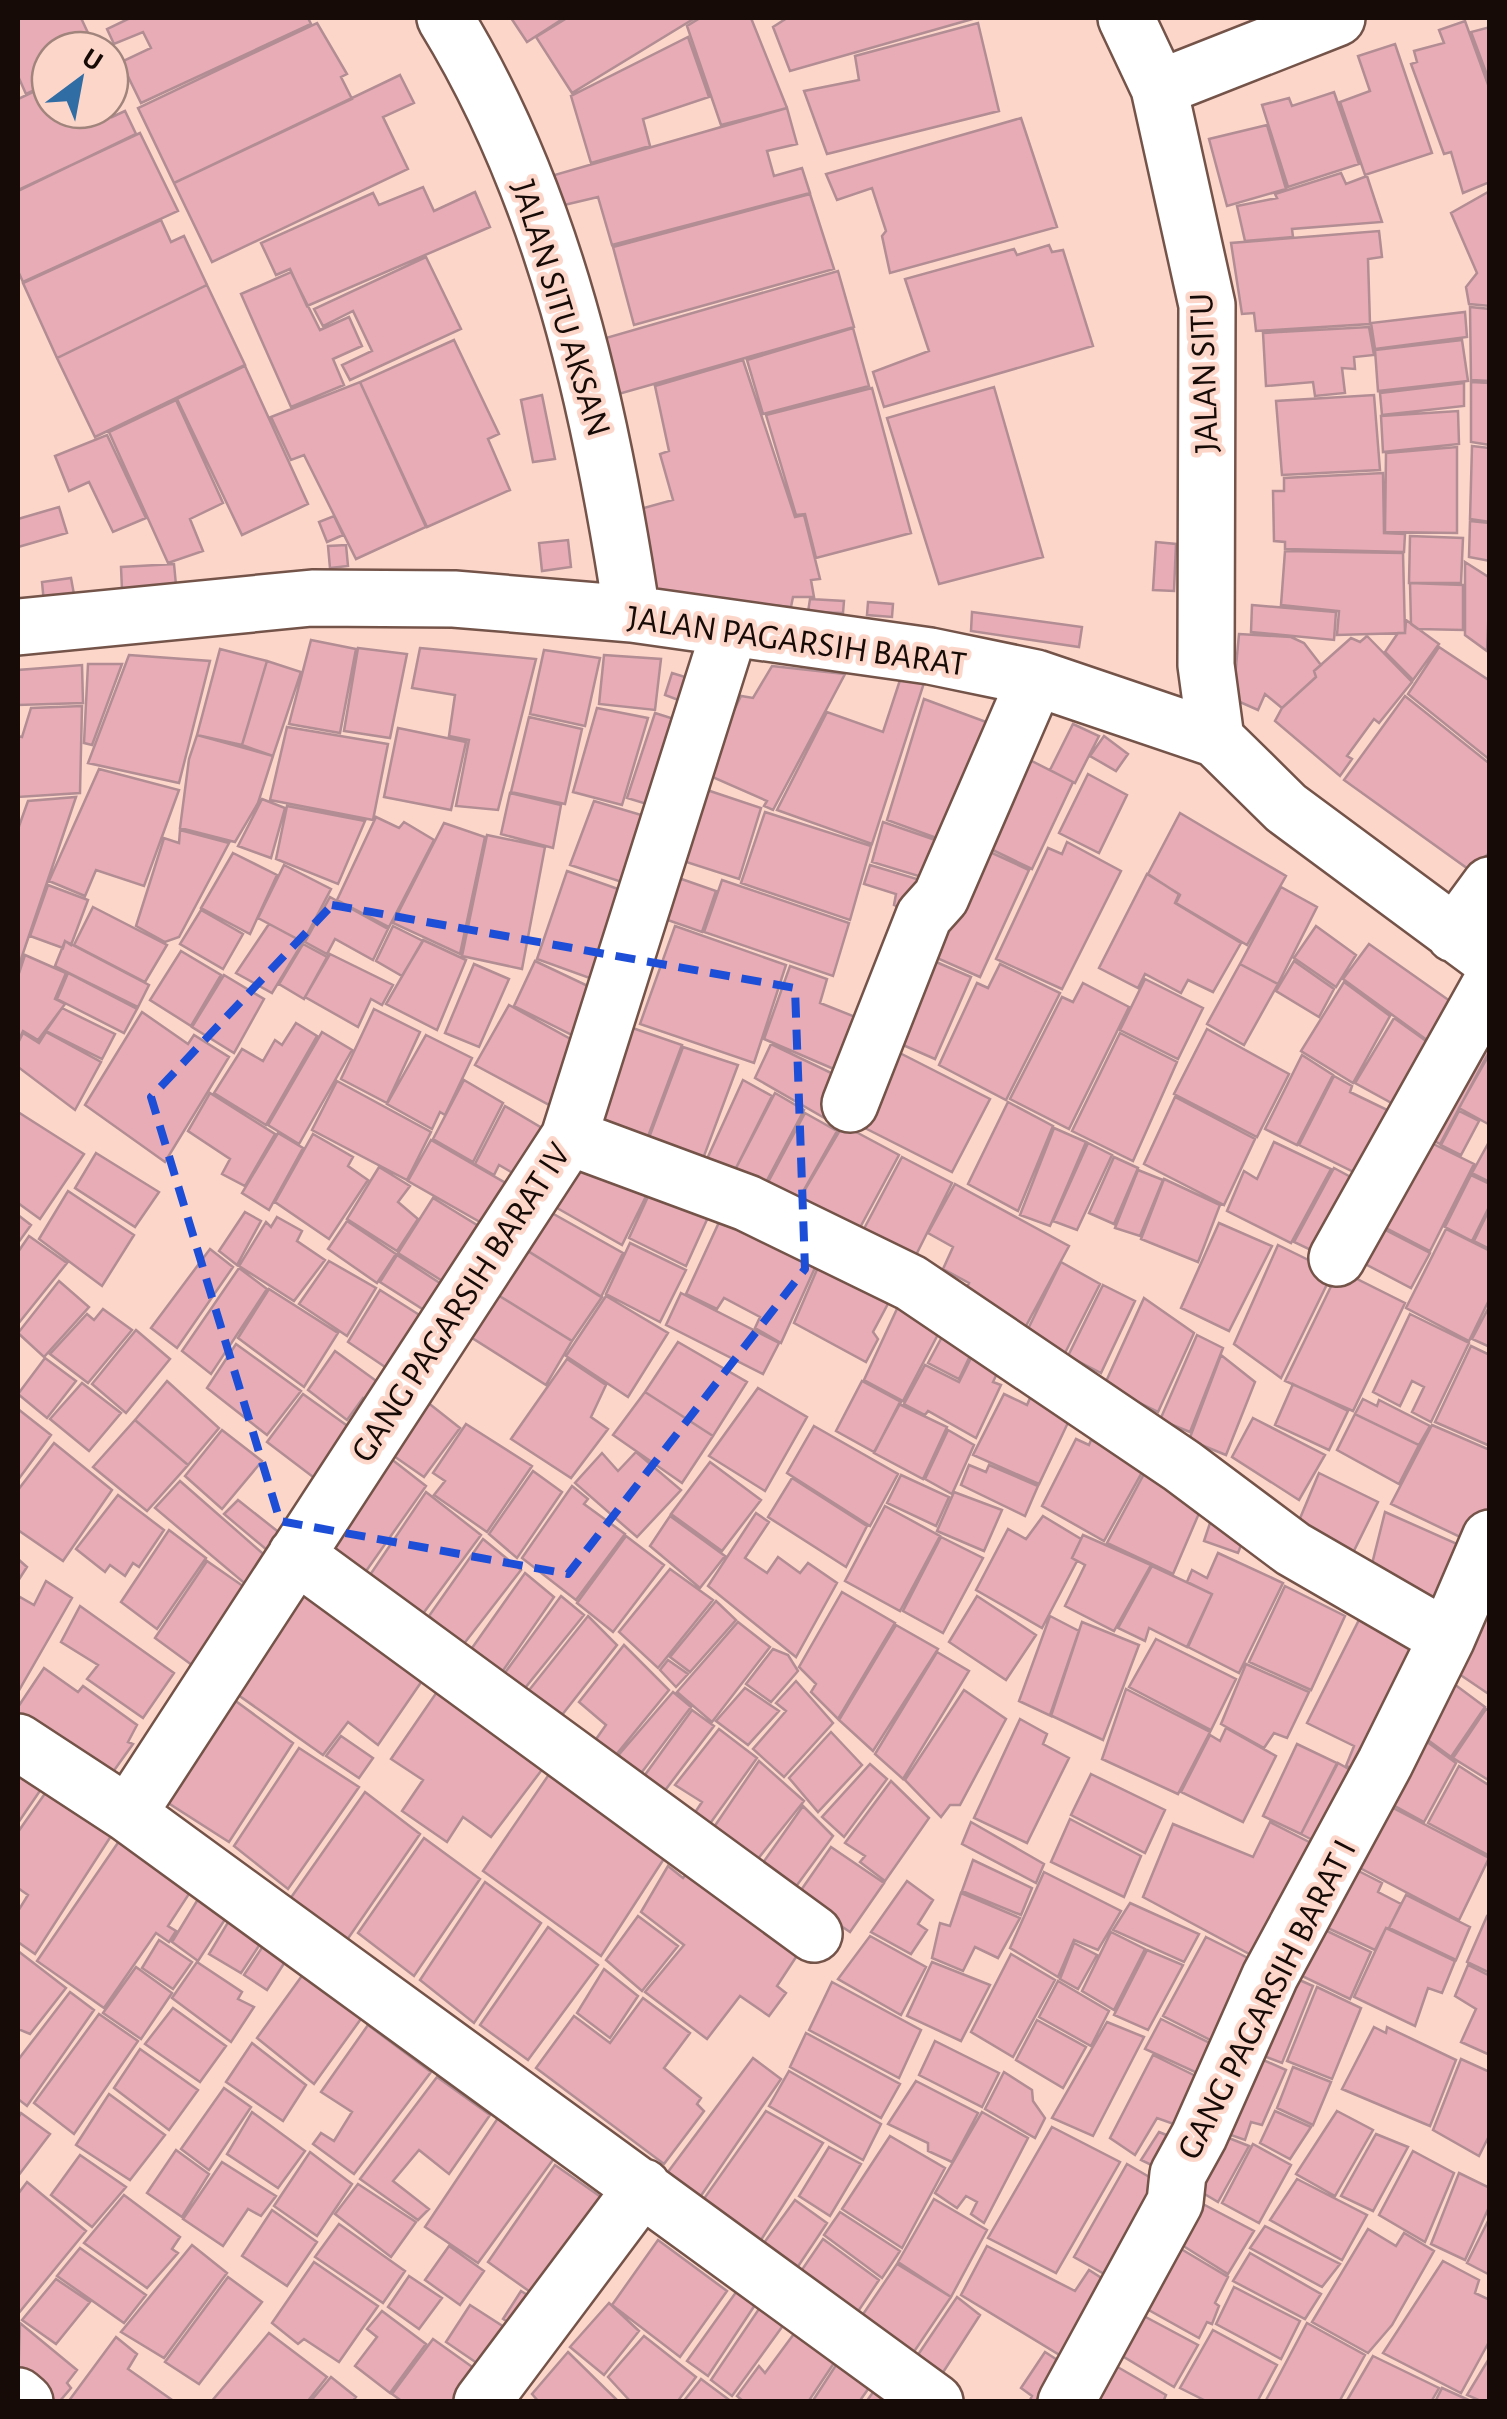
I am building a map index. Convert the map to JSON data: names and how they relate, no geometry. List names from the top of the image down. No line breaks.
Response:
{"streets":{"street":["JALAN SITU AKSAN","JALAN SITU","JALAN PAGARSIH BARAT","GANG PAGARSIH BARAT IV","GANG PAGARSIH BARAT I"]},"crossings":[["JALAN SITU AKSAN","JALAN PAGARSIH BARAT"],["JALAN SITU","JALAN PAGARSIH BARAT"],["JALAN PAGARSIH BARAT","GANG PAGARSIH BARAT IV"]],"north":"top right"}
